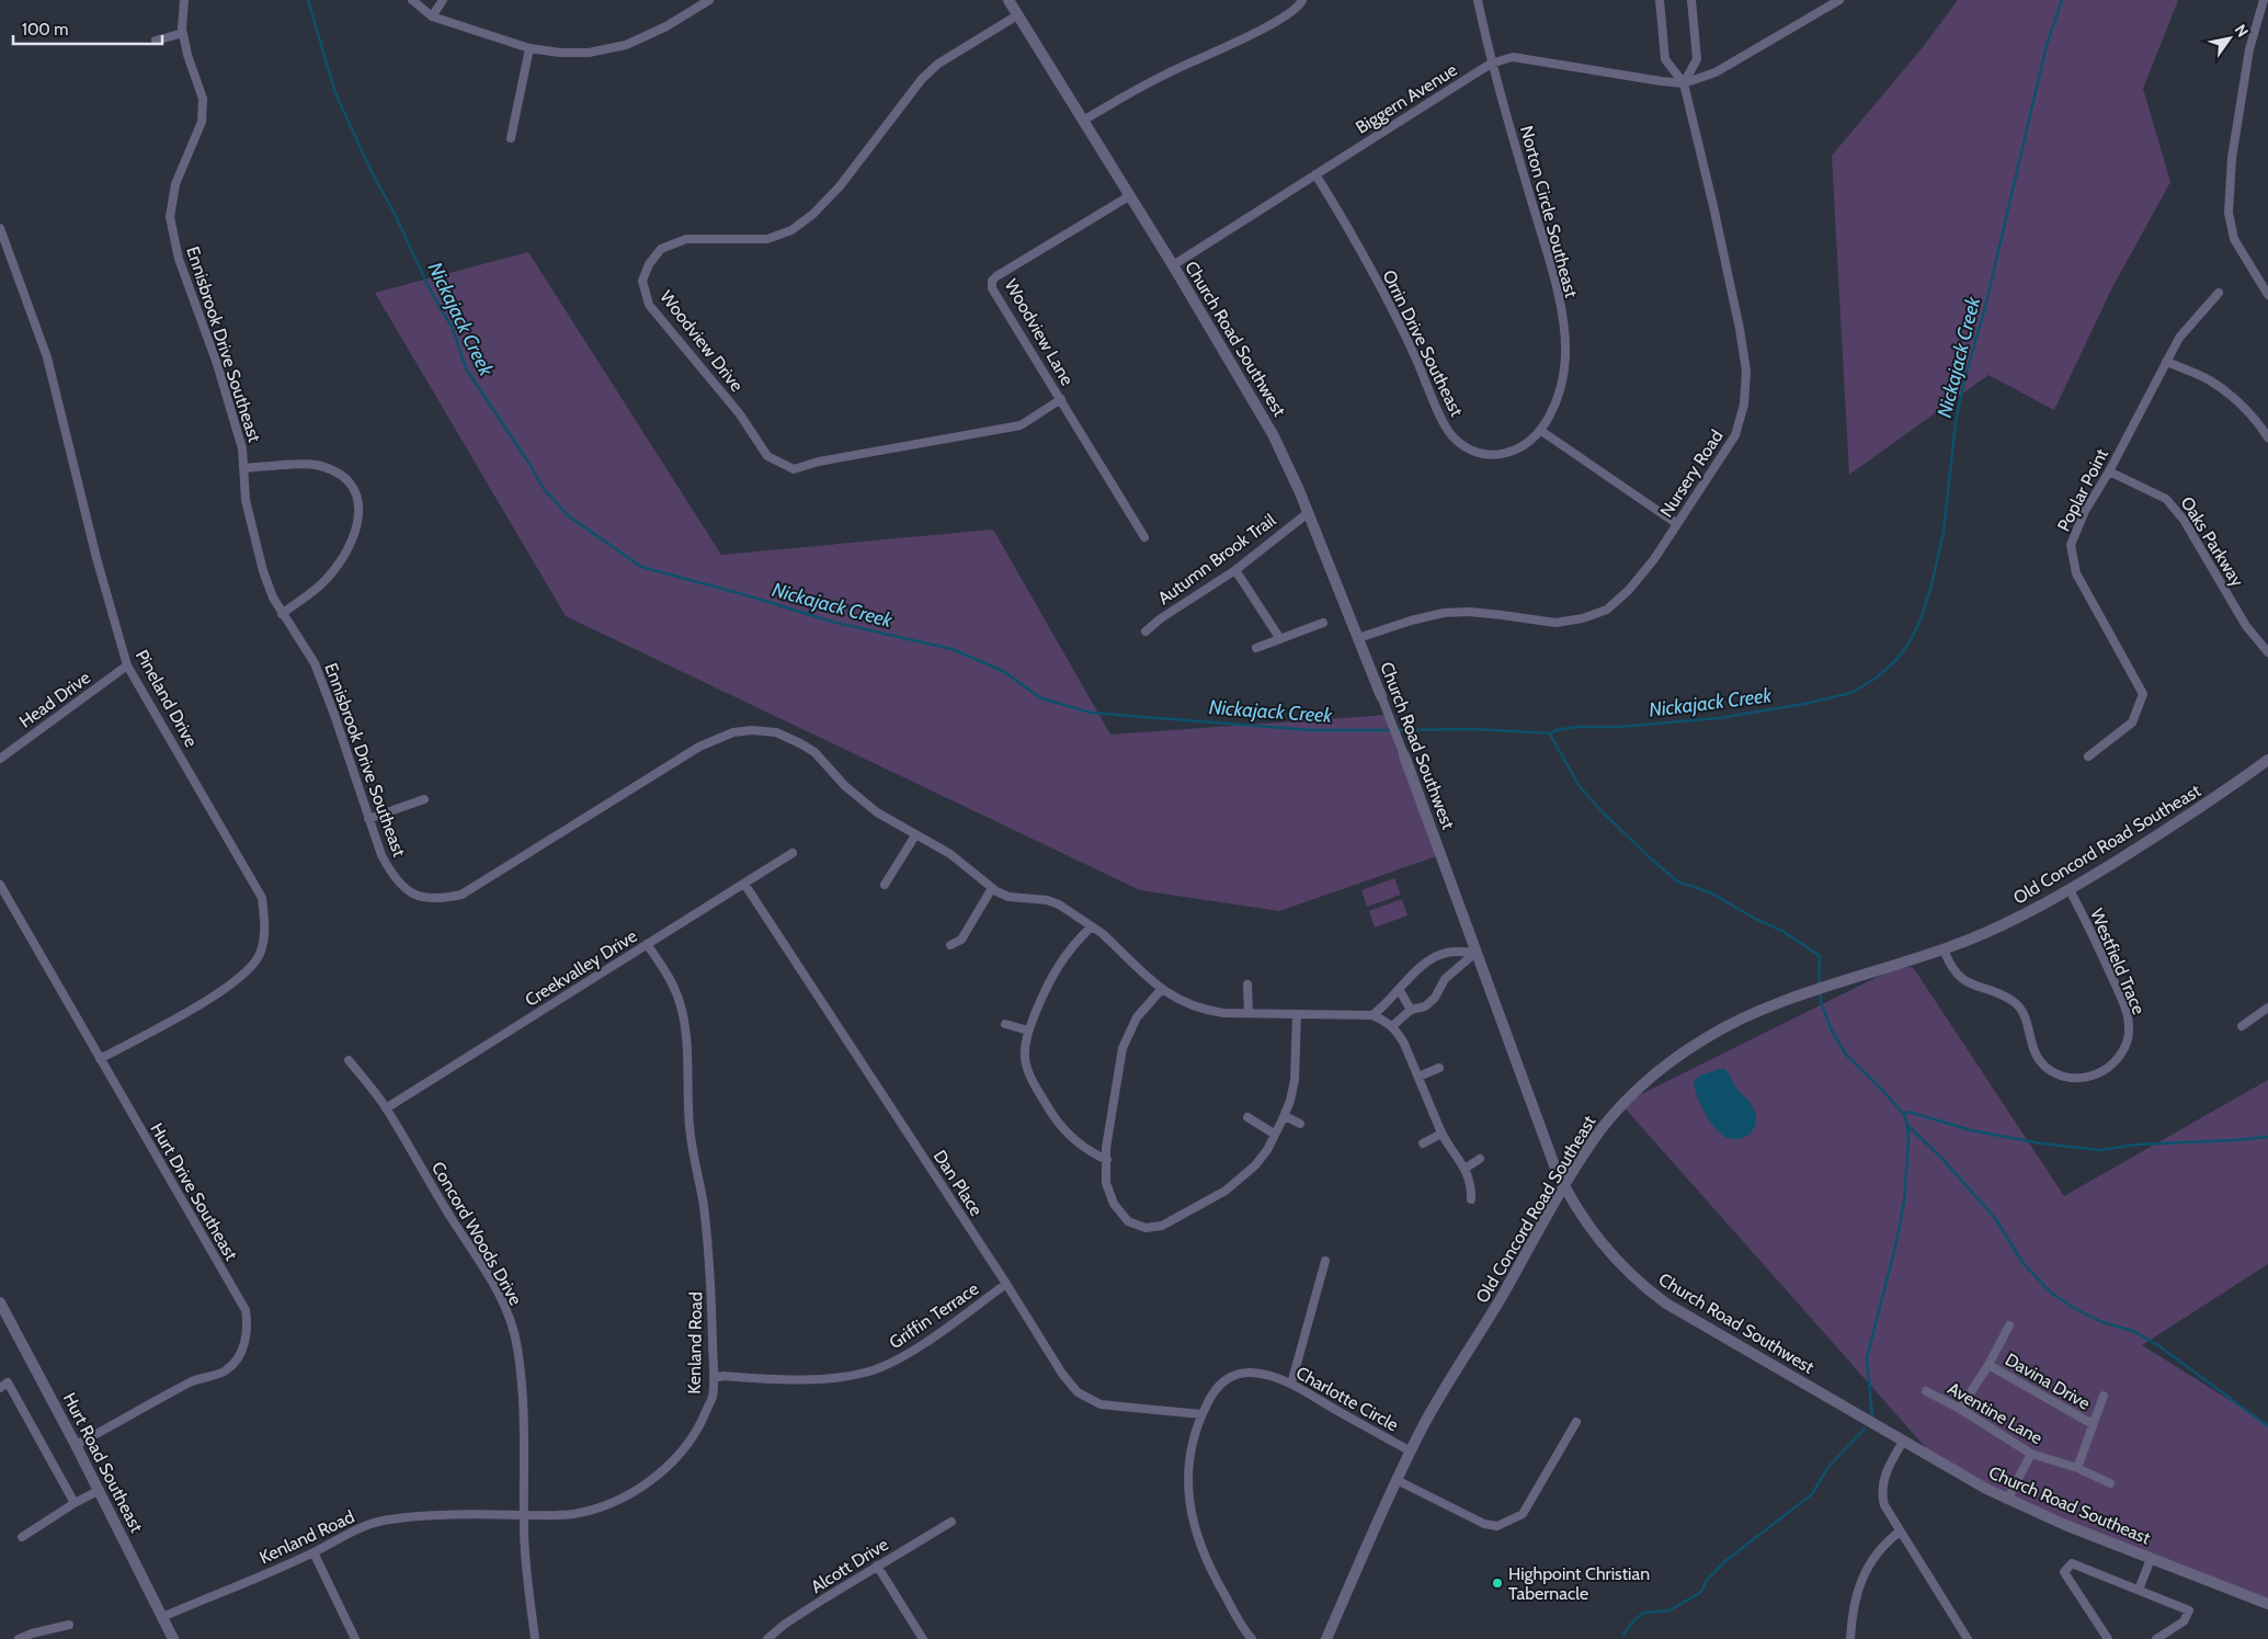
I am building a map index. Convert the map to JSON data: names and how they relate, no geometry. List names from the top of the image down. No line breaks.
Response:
{"streets":{"street":["Biggern Avenue","Norton Circle Southeast","Woodview Lane","Church Road Southwest","Woodview Drive","Orrin Drive Southeast","Ennisbrook Drive Southeast","Nursery Road","Poplar Point","Oaks Parkway","Autumn Brook Trail","Pineland Drive","Head Drive","Old Concord Road Southeast","Westfield Trace","Creekvalley Drive","Dan Place","Hurt Drive Southeast","Concord Woods Drive","Griffin Terrace","Kenland Road","Davina Drive","Charlotte Circle","Aventine Lane","Hurt Road Southeast","Church Road Southeast","Alcott Drive"]},"crossings":[["Biggern Avenue","Norton Circle Southeast"],["Biggern Avenue","Church Road Southwest"],["Biggern Avenue","Orrin Drive Southeast"],["Biggern Avenue","Nursery Road"],["Norton Circle Southeast","Orrin Drive Southeast"],["Woodview Lane","Church Road Southwest"],["Woodview Lane","Woodview Drive"],["Church Road Southwest","Woodview Drive"],["Church Road Southwest","Nursery Road"],["Church Road Southwest","Autumn Brook Trail"],["Church Road Southwest","Old Concord Road Southeast"],["Church Road Southwest","Church Road Southeast"],["Poplar Point","Oaks Parkway"],["Pineland Drive","Head Drive"],["Pineland Drive","Hurt Drive Southeast"],["Old Concord Road Southeast","Westfield Trace"],["Old Concord Road Southeast","Charlotte Circle"],["Creekvalley Drive","Dan Place"],["Creekvalley Drive","Concord Woods Drive"],["Creekvalley Drive","Kenland Road"],["Dan Place","Griffin Terrace"],["Dan Place","Charlotte Circle"],["Hurt Drive Southeast","Hurt Road Southeast"],["Concord Woods Drive","Kenland Road"],["Griffin Terrace","Kenland Road"],["Kenland Road","Hurt Road Southeast"]],"water":["Nickajack Creek"],"places":["Highpoint Christian Tabernacle"],"scale_bar":"100 m","north":"top right"}
